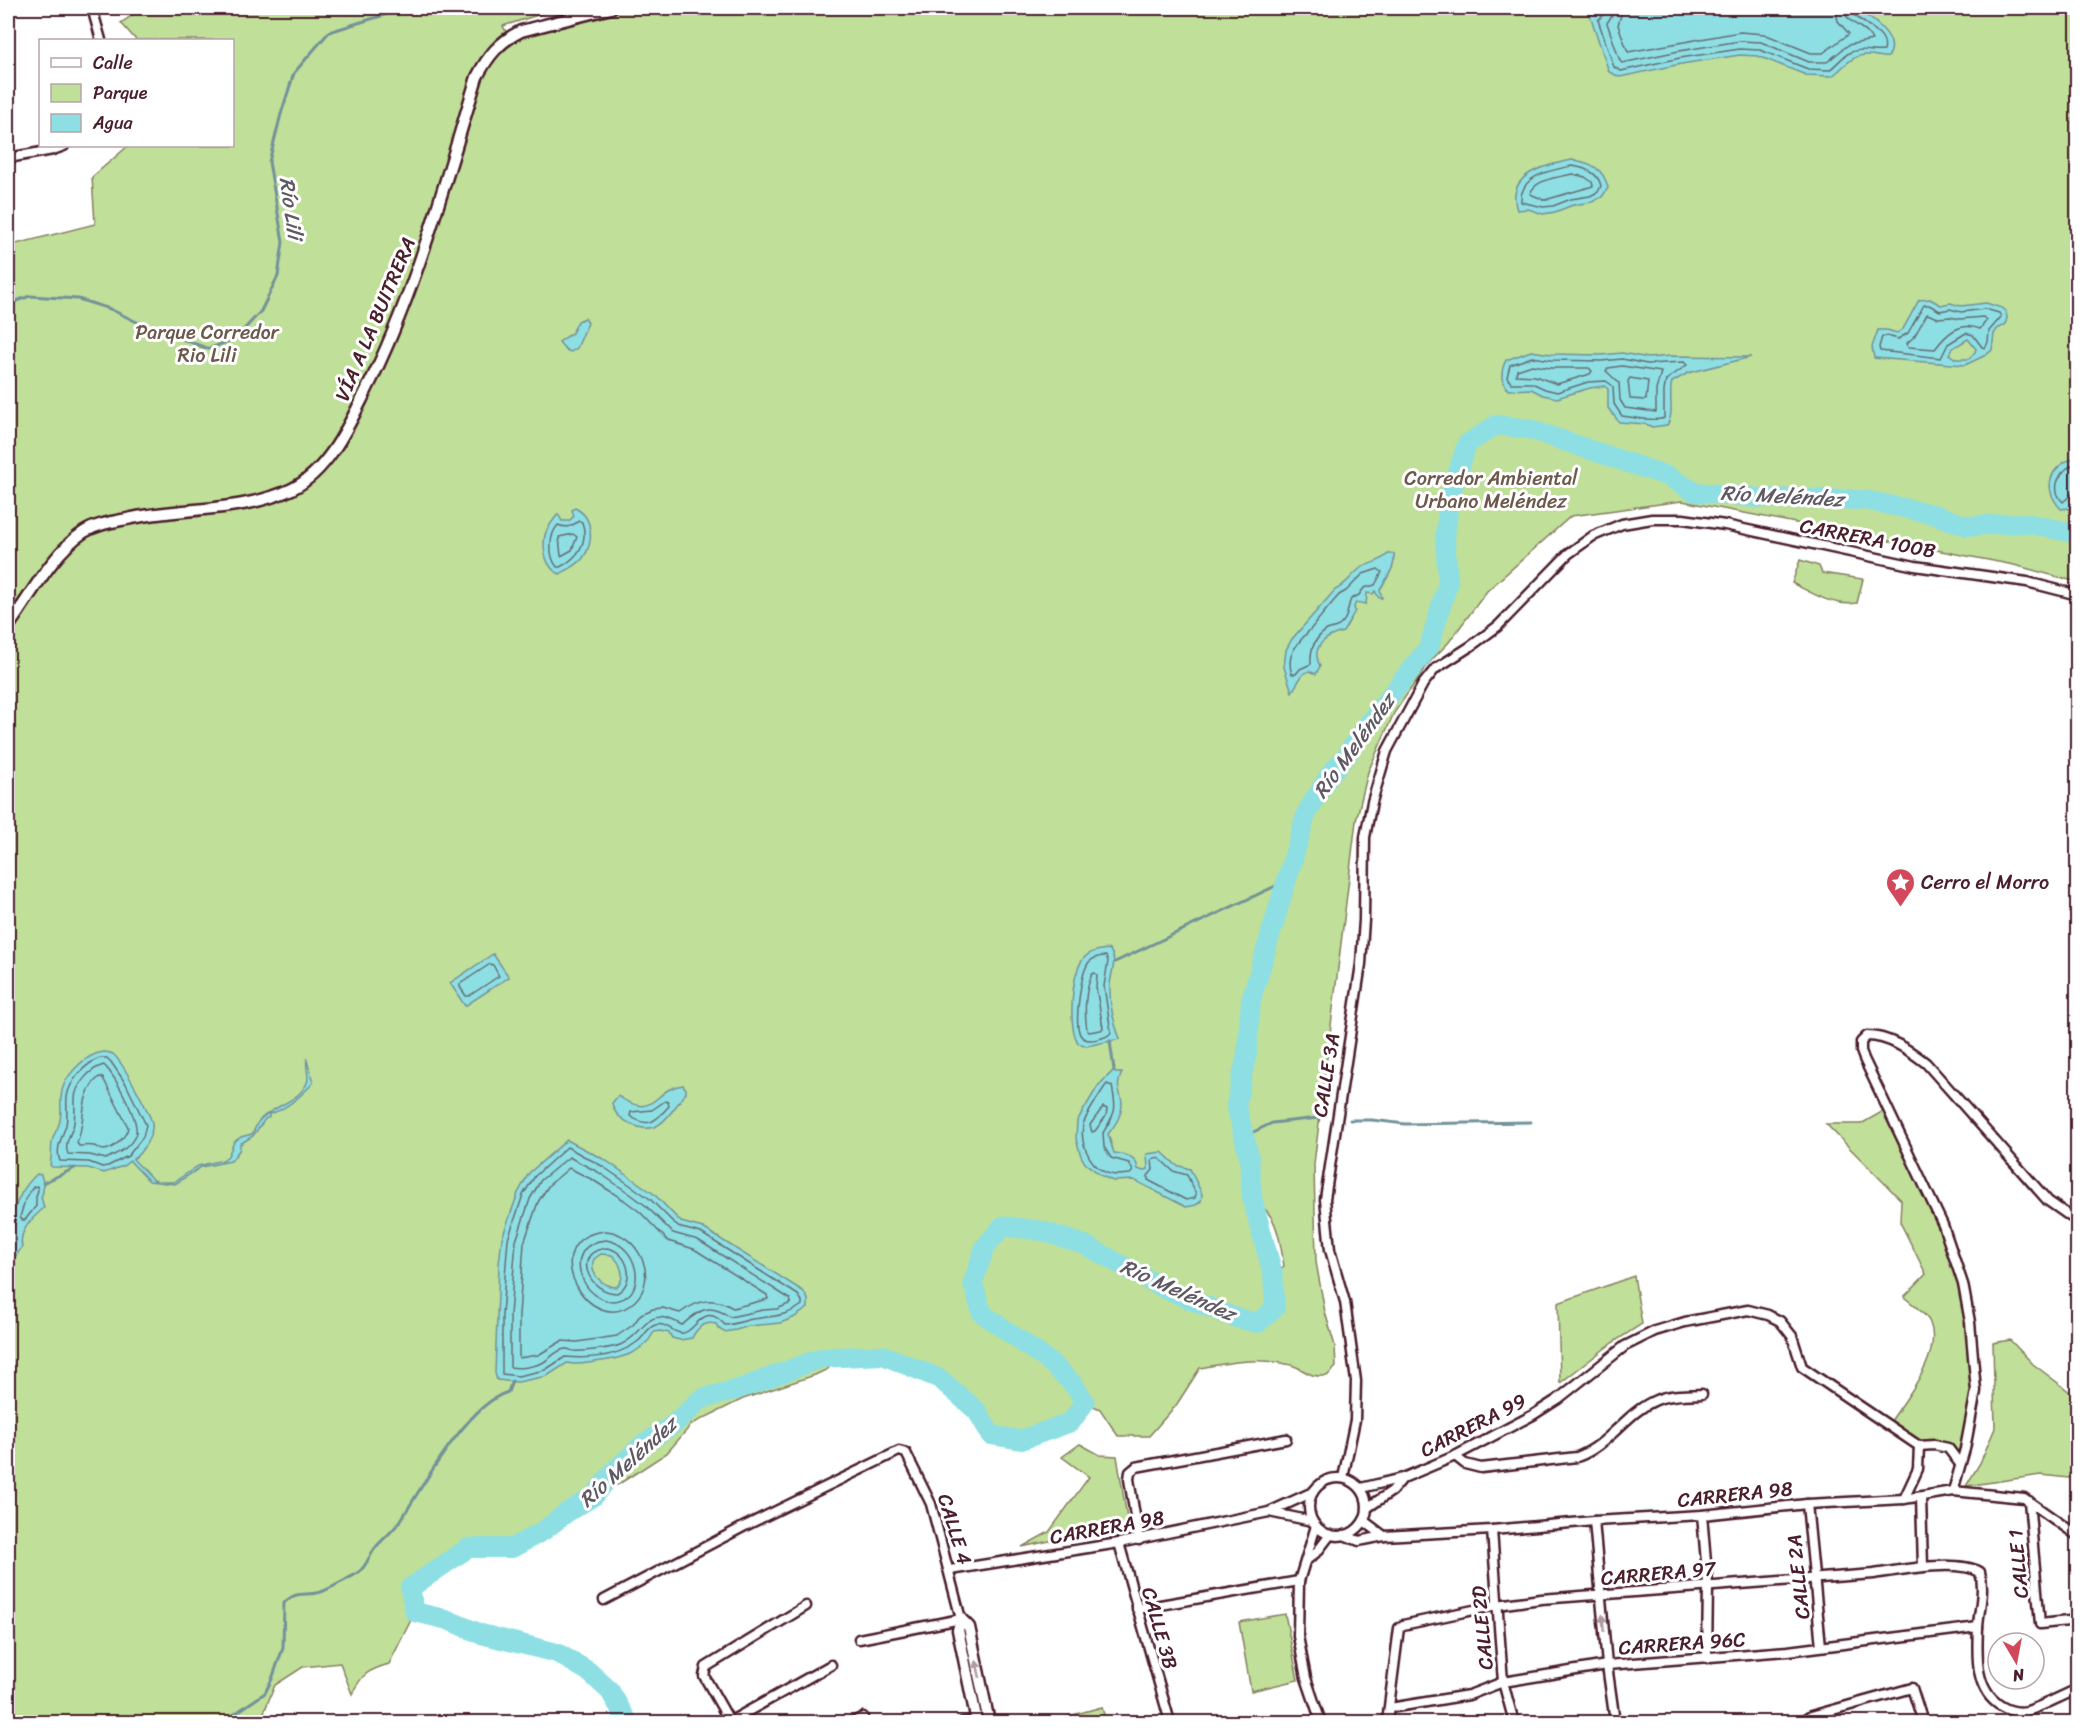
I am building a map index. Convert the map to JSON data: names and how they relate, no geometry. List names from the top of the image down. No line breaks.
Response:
{"streets":{"street":["VÍA A LA BUITRERA","CARRERA 100B","CALLE 3A","CARRERA 99","CARRERA 98","CALLE 4","CALLE 1","CARRERA 97","CALLE 2A","CALLE 3B","CALLE 2D","CARRERA 96C"]},"crossings":[["CARRERA 100B","CALLE 3A"],["CALLE 3A","CARRERA 99"],["CALLE 3A","CARRERA 98"],["CARRERA 99","CARRERA 98"],["CARRERA 98","CALLE 4"],["CARRERA 98","CALLE 1"],["CARRERA 98","CALLE 2A"],["CARRERA 98","CALLE 3B"],["CARRERA 98","CALLE 2D"],["CARRERA 97","CALLE 2A"],["CARRERA 97","CALLE 2D"],["CARRERA 97","CARRERA 96C"],["CALLE 2A","CARRERA 96C"],["CALLE 2D","CARRERA 96C"]],"water":["Río Lili","Río Meléndez"],"parks":["Parque Corredor Rio Lili","Corredor Ambiental Urbano Meléndez"],"places":{"place":["Cerro el Morro"]},"legend":["Calle","Parque","Agua"],"north":"bottom"}
